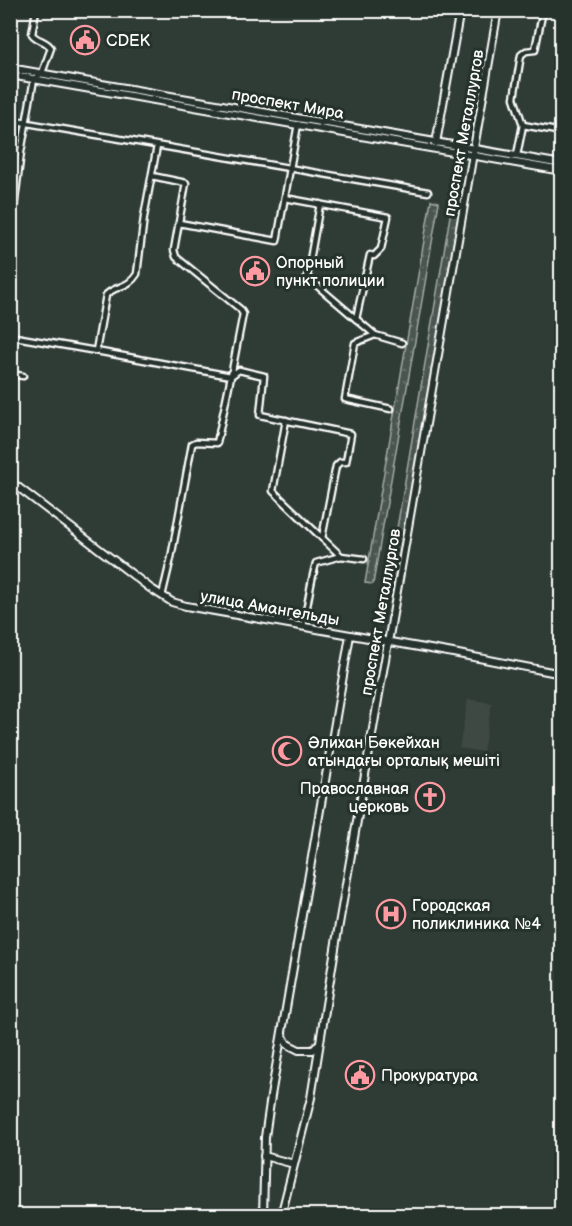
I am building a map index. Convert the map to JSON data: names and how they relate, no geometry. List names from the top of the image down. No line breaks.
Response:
{"streets":{"main road":["проспект Мира","проспект Металлургов","улица Амангельды"]},"crossings":[["проспект Мира","проспект Металлургов"],["проспект Металлургов","улица Амангельды"]],"places":{"public building":["CDEK","Опорный пункт полиции","Прокуратура"],"mosque":["Әлихан Бөкейхан атындағы орталық мешіті"],"church":["Православная церковь"],"hospital":["Городская поликлиника №4"]}}
